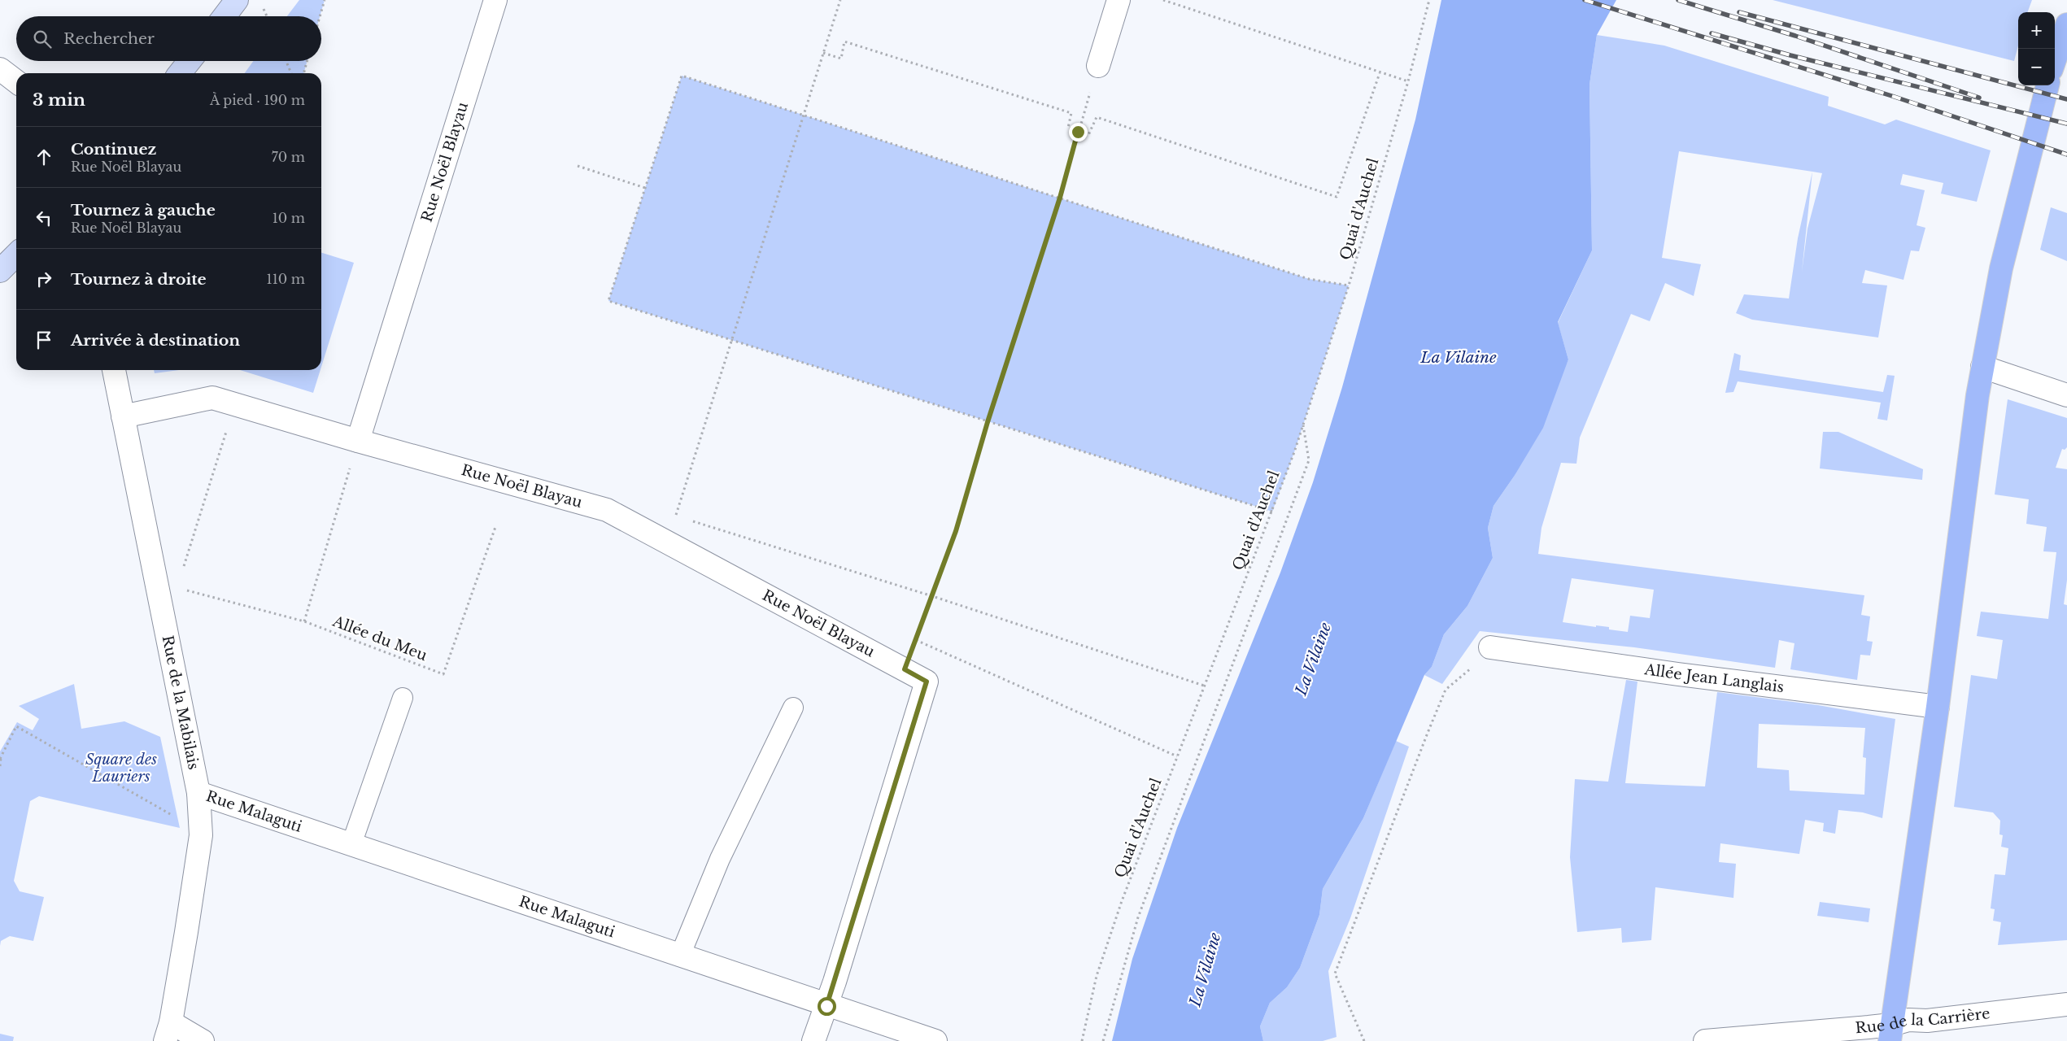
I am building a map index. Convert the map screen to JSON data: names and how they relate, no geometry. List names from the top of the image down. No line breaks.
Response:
{"streets":{"street":["Rue Noël Blayau","Allée Jean Langlais","Rue de la Mabilais","Rue Malaguti","Rue de la Carrière"],"path":["Quai d'Auchel","Allée du Meu"]},"crossings":[["Rue Noël Blayau","Rue de la Mabilais"],["Rue Noël Blayau","Rue Malaguti"],["Allée du Meu","Rue de la Mabilais"],["Rue de la Mabilais","Rue Malaguti"]],"water":["La Vilaine"],"parks":["Square des Lauriers"],"page":{"map_buttons":["+","−"],"search":"Rechercher","heading":["3 min","À pied · 190 m"],"list":[["Continuez","Rue Noël Blayau","70 m"],["Tournez à gauche","Rue Noël Blayau","10 m"],["Tournez à droite","110 m"],"Arrivée à destination"]}}
